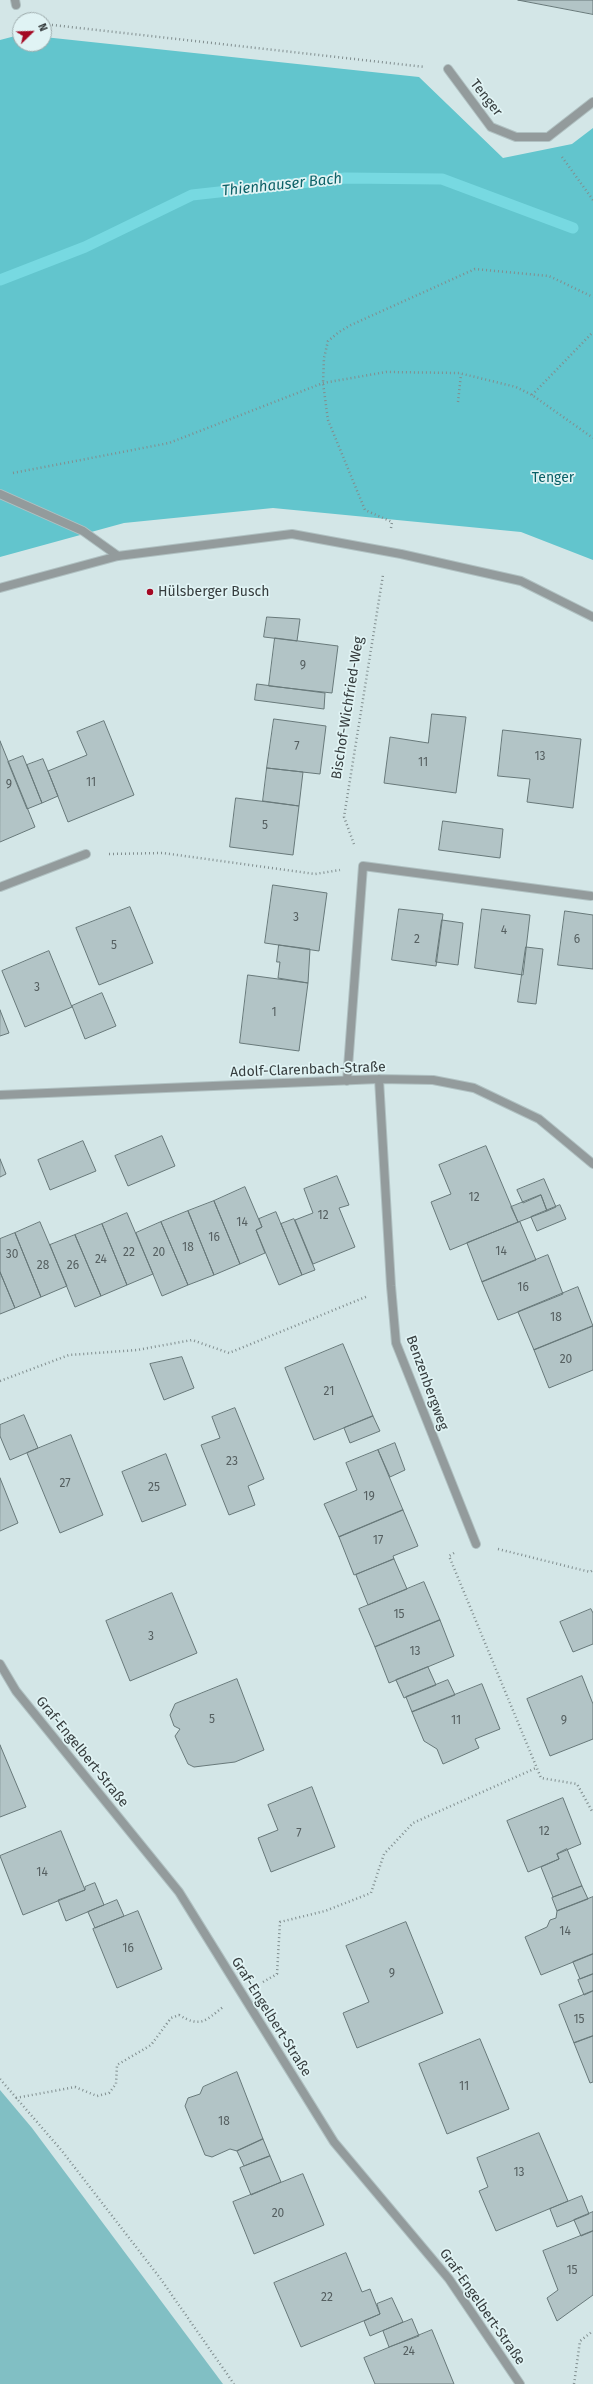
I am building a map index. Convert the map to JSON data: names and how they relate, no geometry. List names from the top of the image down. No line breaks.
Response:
{"streets":{"street":["Tenger","Adolf-Clarenbach-Straße","Benzenbergweg","Graf-Engelbert-Straße"],"path":["Bischof-Wichfried-Weg"]},"crossings":[["Adolf-Clarenbach-Straße","Benzenbergweg"]],"water":["Thienhauser Bach"],"parks":["Tenger"],"places":["Hülsberger Busch"],"house_numbers":["9","7","13","11","11","9","5","3","4","2","6","5","3","1","12","12","14","16","18","14","22","20","30","24","28","26","16","18","20","21","23","27","25","19","17","15","3","13","5","11","9","12","7","14","14","16","9","15","11","18","13","20","15","22","24"],"north":"top right"}
